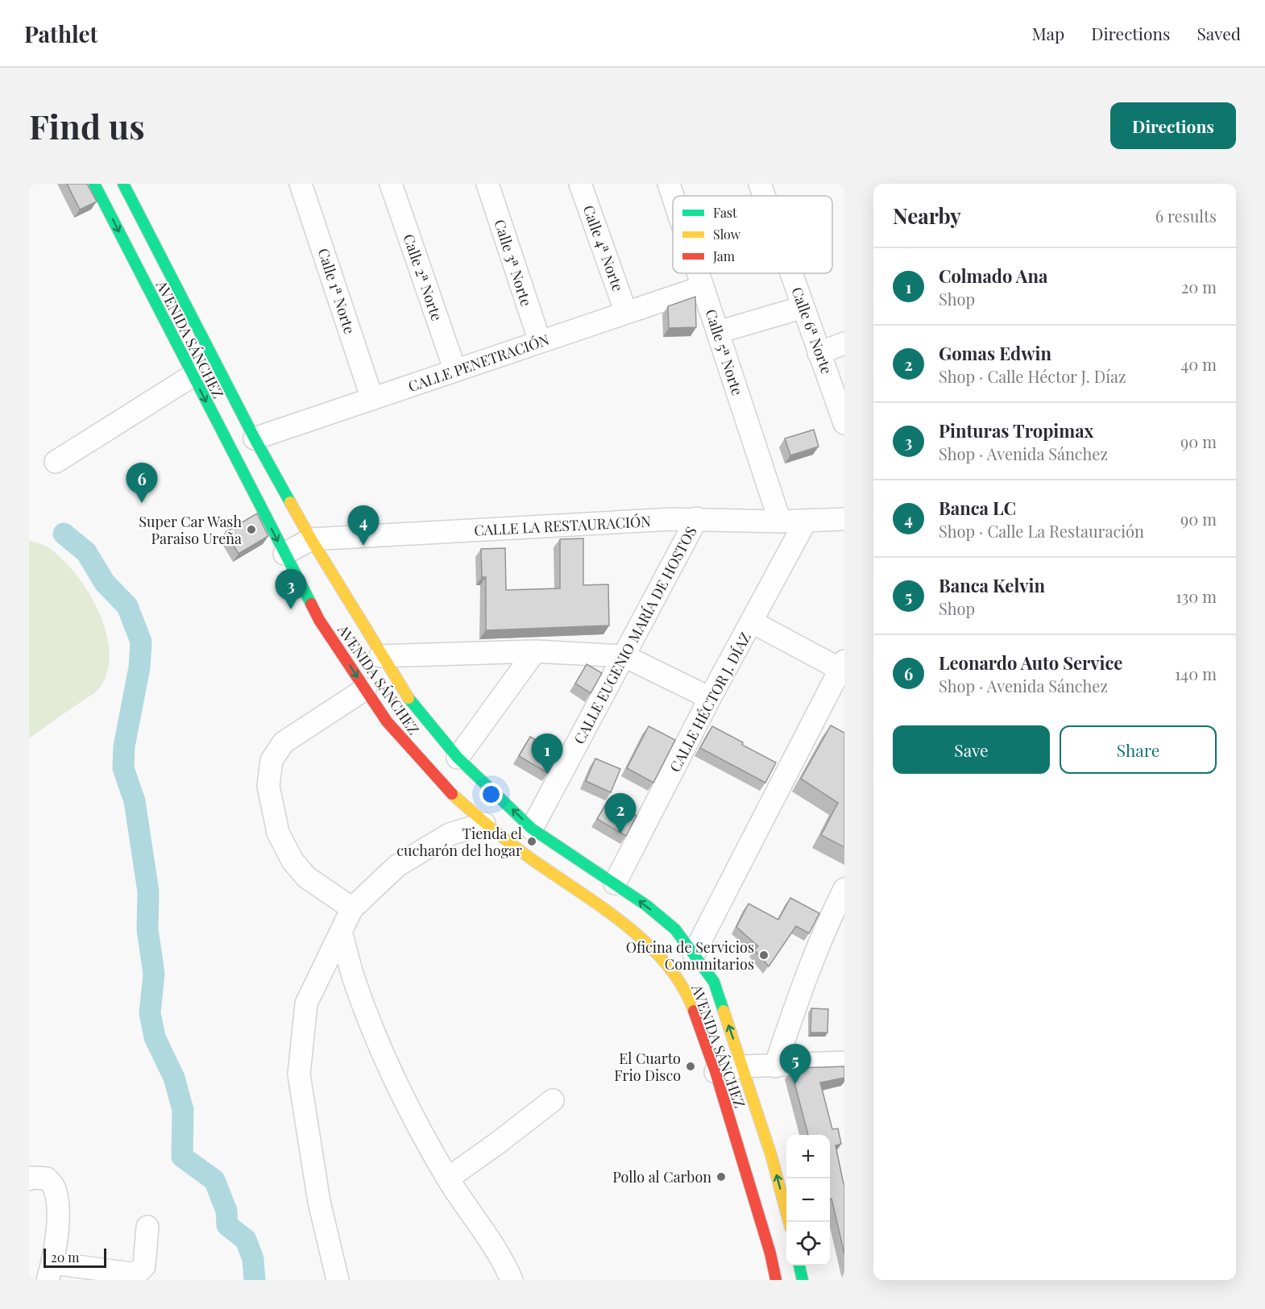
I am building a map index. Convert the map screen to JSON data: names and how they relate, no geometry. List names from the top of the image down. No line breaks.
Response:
{"streets":{"street":["Calle 4ª Norte","Calle 3ª Norte","Calle 2ª Norte","Calle 1ª Norte","Calle 6ª Norte","AVENIDA SÁNCHEZ","Calle 5ª Norte","CALLE PENETRACIÓN","CALLE LA RESTAURACIÓN","CALLE EUGENIO MARÍA DE HOSTOS","CALLE HÉCTOR J. DÍAZ"]},"crossings":[["Calle 4ª Norte","CALLE PENETRACIÓN"],["Calle 3ª Norte","CALLE PENETRACIÓN"],["Calle 2ª Norte","CALLE PENETRACIÓN"],["Calle 1ª Norte","CALLE PENETRACIÓN"],["AVENIDA SÁNCHEZ","CALLE PENETRACIÓN"],["AVENIDA SÁNCHEZ","CALLE LA RESTAURACIÓN"],["AVENIDA SÁNCHEZ","CALLE EUGENIO MARÍA DE HOSTOS"],["AVENIDA SÁNCHEZ","CALLE HÉCTOR J. DÍAZ"],["Calle 5ª Norte","CALLE PENETRACIÓN"],["Calle 5ª Norte","CALLE LA RESTAURACIÓN"],["CALLE LA RESTAURACIÓN","CALLE EUGENIO MARÍA DE HOSTOS"],["CALLE LA RESTAURACIÓN","CALLE HÉCTOR J. DÍAZ"]],"places":["Super Car Wash Paraiso Ureña","Tienda el cucharón del hogar","Oficina de Servicios Comunitarios","El Cuarto Frio Disco","Pollo al Carbon"],"legend":["Fast","Slow","Jam"],"scale_bar":"20 m","page":{"header":"Pathlet","nav":["Map","Directions","Saved"],"buttons":["Directions",["Save","Share"]],"title":"Find us","heading":["Nearby","6 results"],"list":[{"mark":"1","name":"Colmado Ana","note":"Shop","value":"20 m"},{"mark":"2","name":"Gomas Edwin","note":"Shop · Calle Héctor J. Díaz","value":"40 m"},{"mark":"3","name":"Pinturas Tropimax","note":"Shop · Avenida Sánchez","value":"90 m"},{"mark":"4","name":"Banca LC","note":"Shop · Calle La Restauración","value":"90 m"},{"mark":"5","name":"Banca Kelvin","note":"Shop","value":"130 m"},{"mark":"6","name":"Leonardo Auto Service","note":"Shop · Avenida Sánchez","value":"140 m"}],"pins":["6","4","3","1","2","5"],"map_buttons":["+","−"],"scale":"20 m"}}
